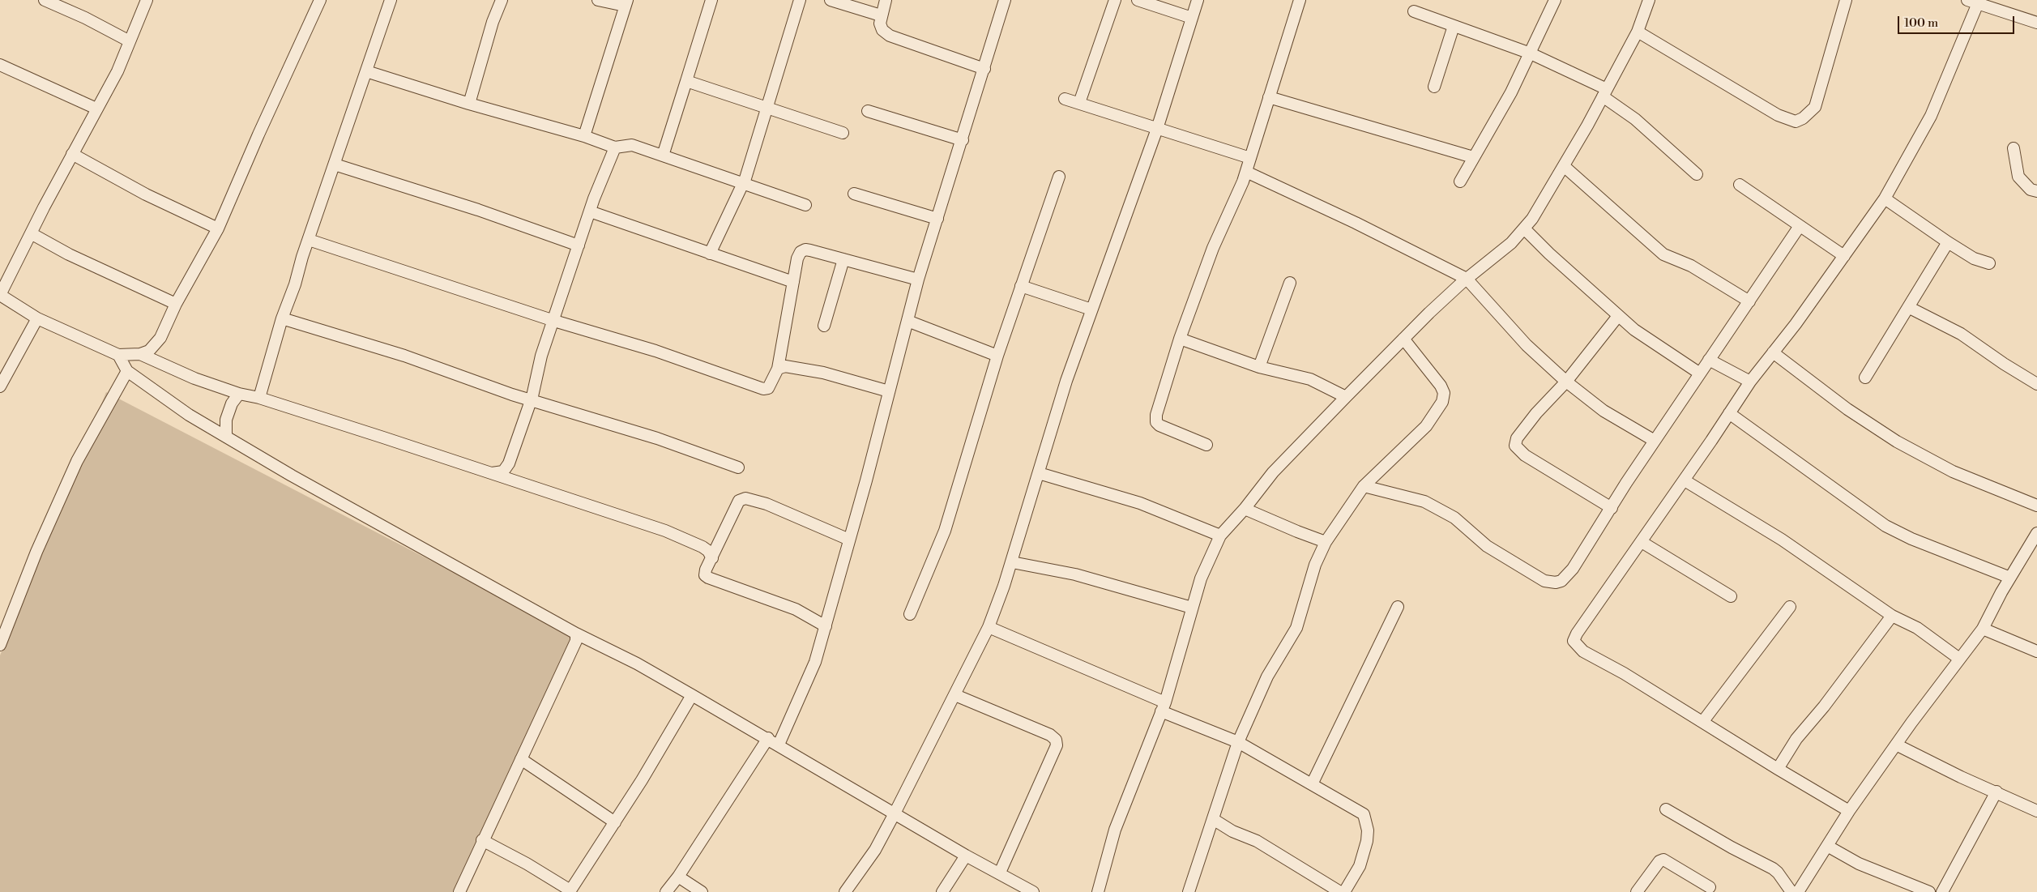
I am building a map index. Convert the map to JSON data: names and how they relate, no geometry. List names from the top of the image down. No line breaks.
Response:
{"scale_bar":"100 m"}
